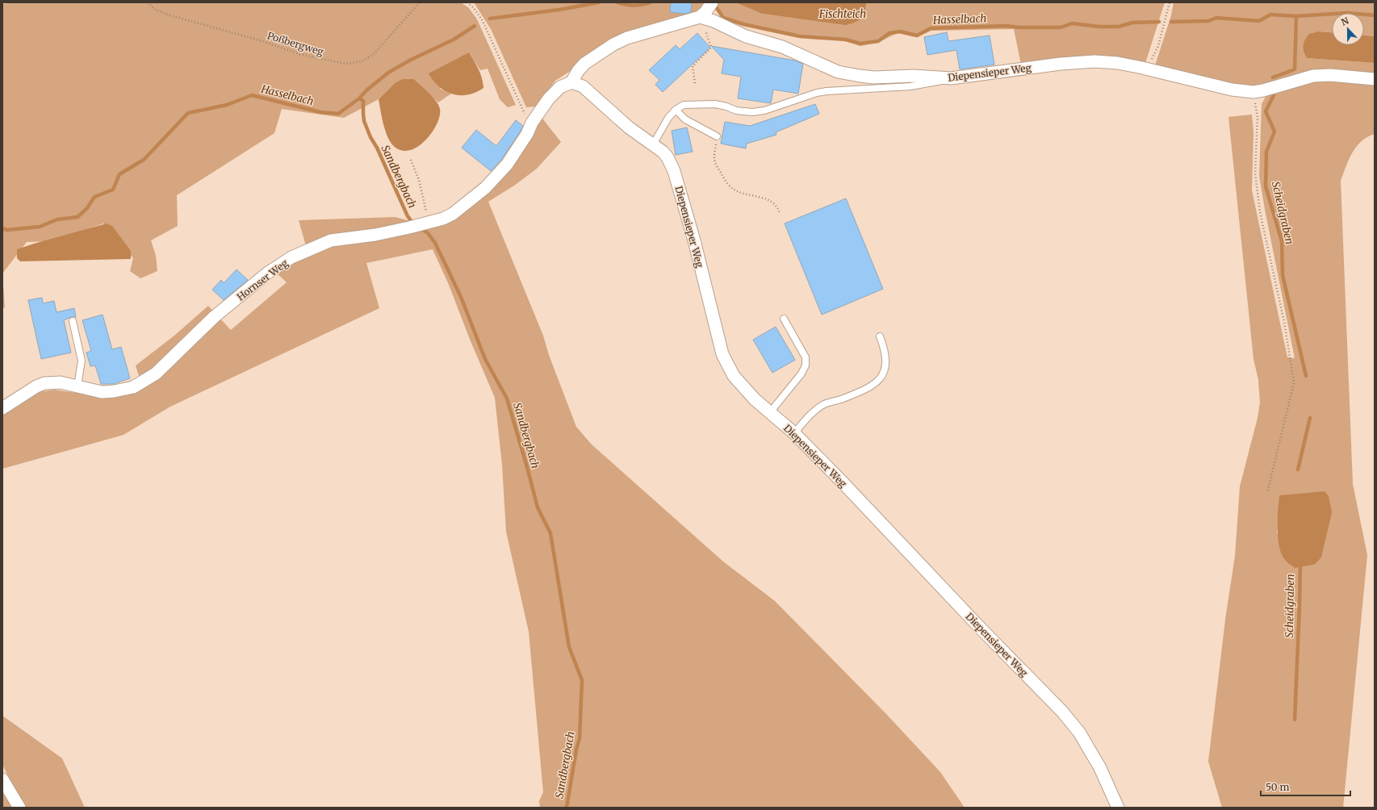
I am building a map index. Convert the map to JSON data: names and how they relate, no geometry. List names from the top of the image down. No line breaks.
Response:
{"streets":{"street":["Diepensieper Weg","Hornser Weg"],"path":["Poßbergweg"]},"water":["Fischteich","Hasselbach","Sandbergbach","Scheidgraben"],"scale_bar":"50 m","north":"top"}
